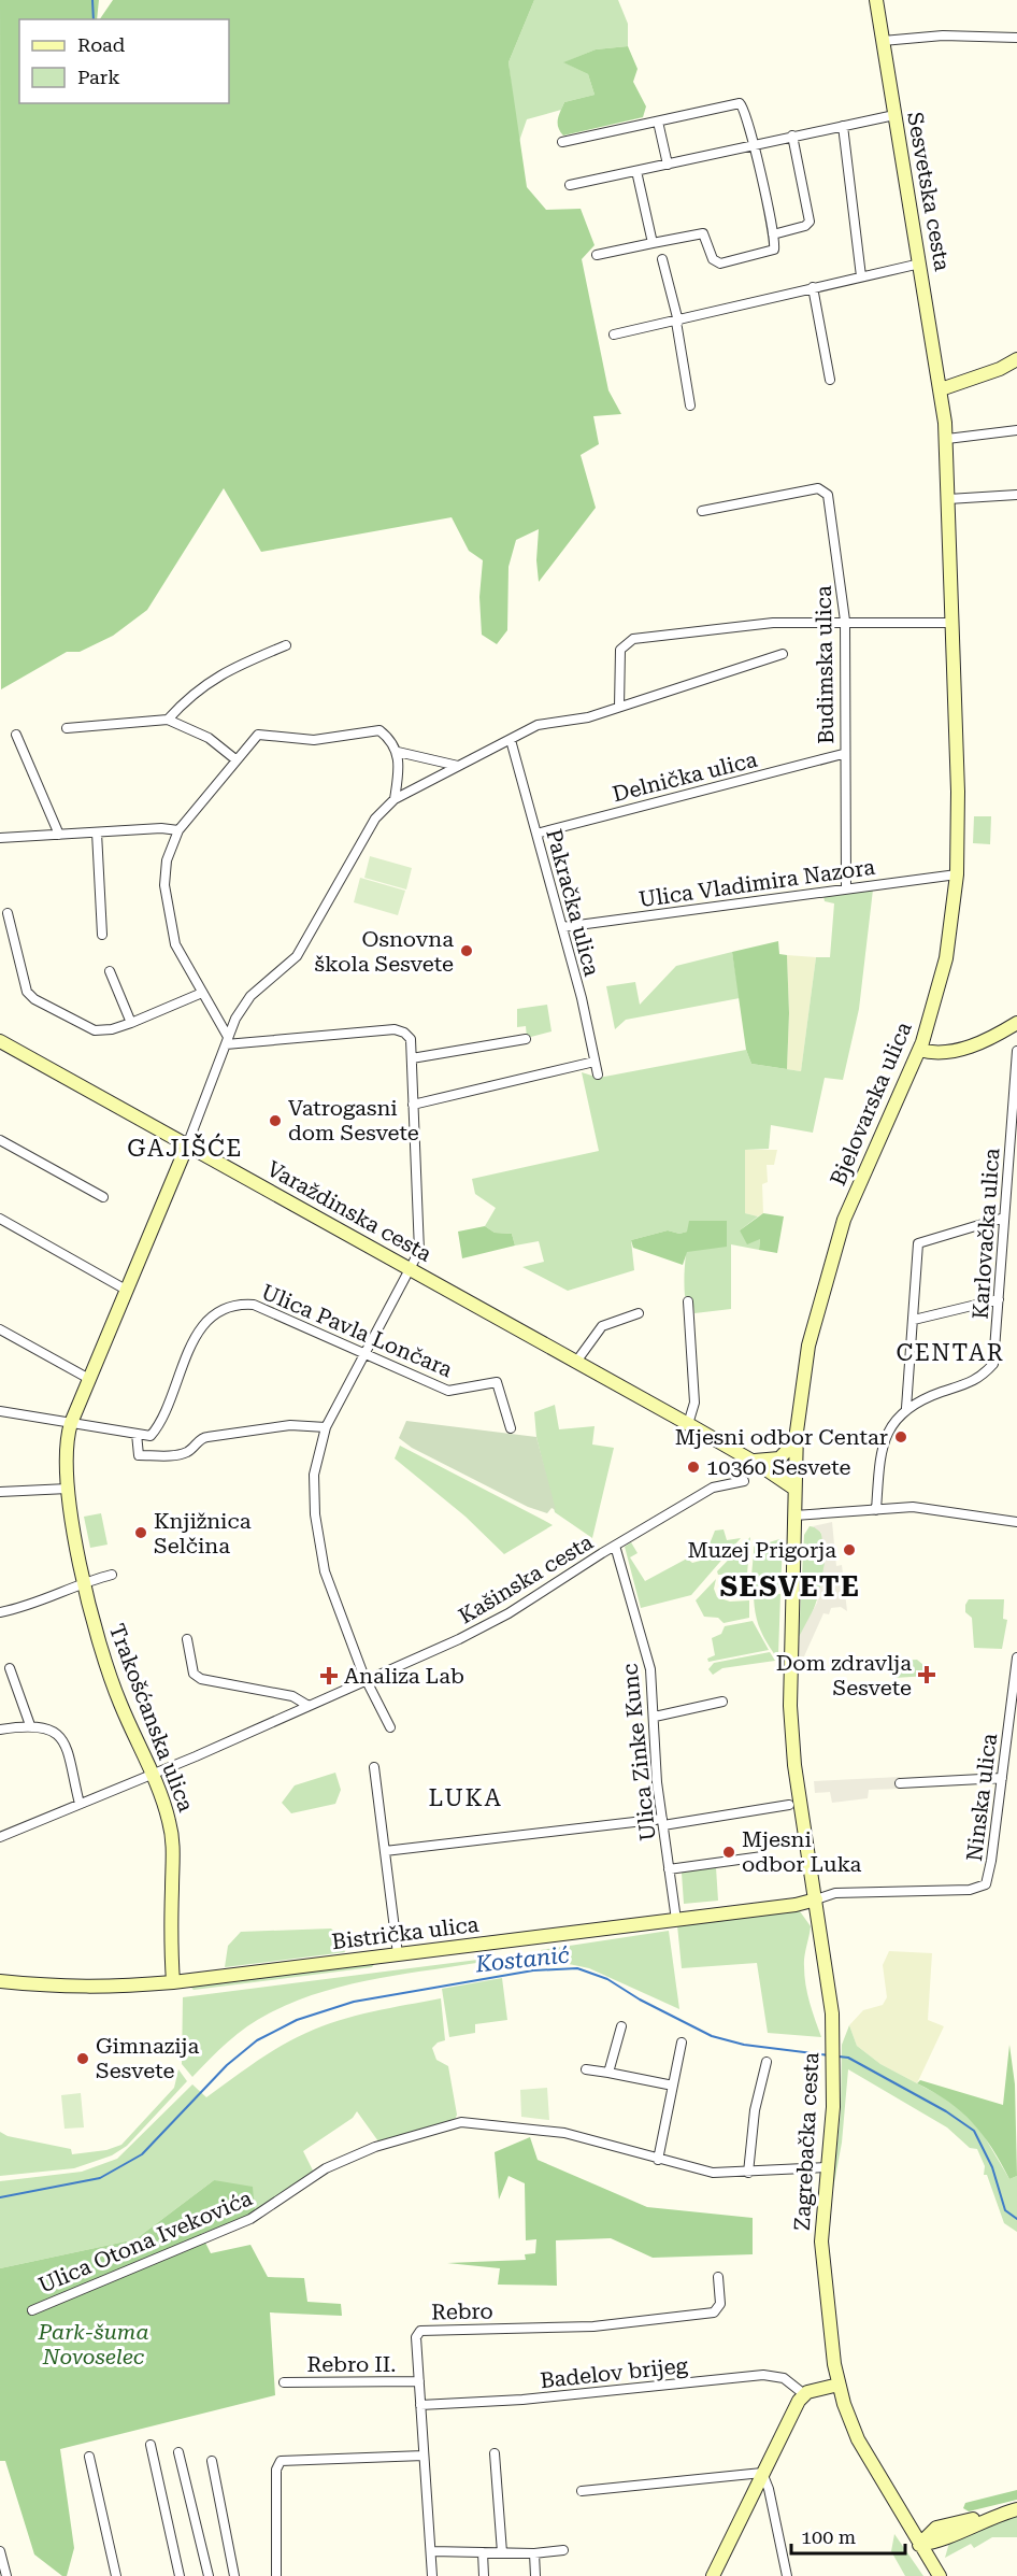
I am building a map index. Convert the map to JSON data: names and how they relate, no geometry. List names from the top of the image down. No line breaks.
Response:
{"streets":{"main road":["Sesvetska cesta","Bjelovarska ulica","Varaždinska cesta","Trakošćanska ulica","Bistrička ulica","Zagrebačka cesta"],"street":["Budimska ulica","Delnička ulica","Ulica Vladimira Nazora","Pakračka ulica","Karlovačka ulica","Ulica Pavla Lončara","Kašinska cesta","Ulica Zinke Kunc","Ninska ulica","Ulica Otona Ivekovića","Rebro","Rebro II.","Badelov brijeg"]},"crossings":[["Sesvetska cesta","Bjelovarska ulica"],["Budimska ulica","Delnička ulica"],["Budimska ulica","Ulica Vladimira Nazora"],["Delnička ulica","Pakračka ulica"],["Ulica Vladimira Nazora","Pakračka ulica"],["Ulica Vladimira Nazora","Bjelovarska ulica"],["Bjelovarska ulica","Varaždinska cesta"],["Bjelovarska ulica","Zagrebačka cesta"],["Varaždinska cesta","Trakošćanska ulica"],["Kašinska cesta","Trakošćanska ulica"],["Kašinska cesta","Ulica Zinke Kunc"],["Trakošćanska ulica","Bistrička ulica"],["Ulica Zinke Kunc","Bistrička ulica"],["Ninska ulica","Bistrička ulica"],["Ninska ulica","Zagrebačka cesta"],["Bistrička ulica","Zagrebačka cesta"],["Zagrebačka cesta","Ulica Otona Ivekovića"],["Rebro","Rebro II."],["Rebro","Badelov brijeg"]],"districts":["GAJIŠĆE","CENTAR","SESVETE","LUKA"],"water":["Kostanić"],"parks":["Park-šuma Novoselec"],"places":{"other":["Osnovna škola Sesvete","Vatrogasni dom Sesvete","Mjesni odbor Centar","10360 Sesvete","Knjižnica Selčina","Muzej Prigorja","Mjesni odbor Luka","Gimnazija Sesvete"],"health":["Dom zdravlja Sesvete","Analiza Lab"]},"legend":["Road","Park"],"scale_bar":"100 m"}
